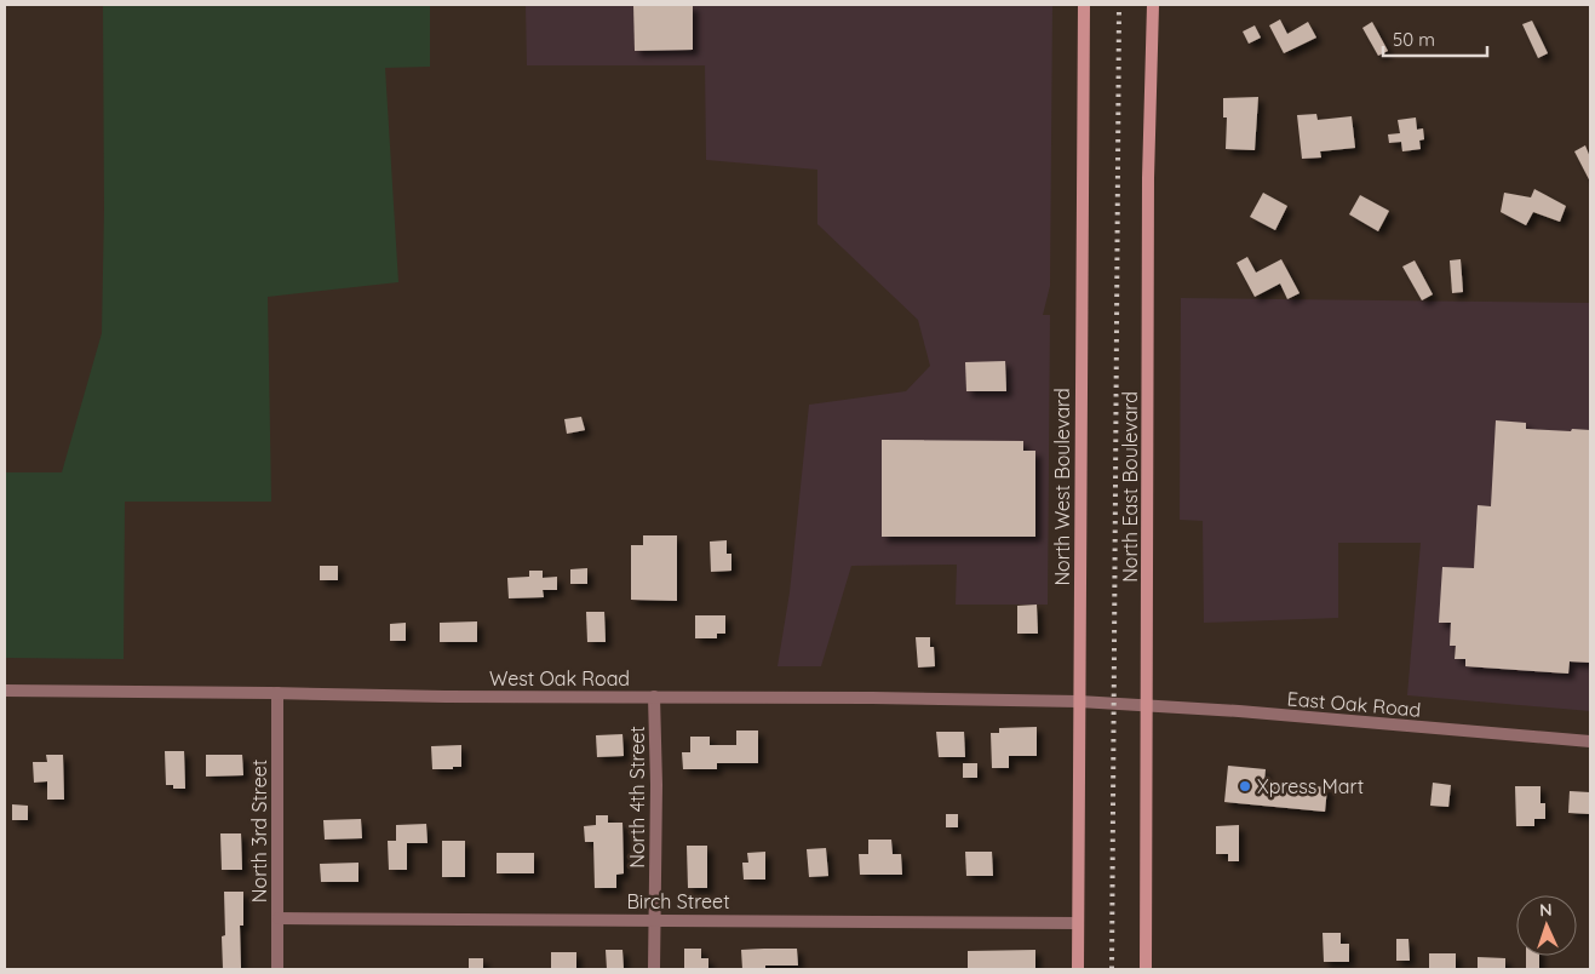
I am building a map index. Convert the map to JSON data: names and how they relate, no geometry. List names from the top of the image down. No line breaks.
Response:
{"streets":{"main road":["North West Boulevard","North East Boulevard"],"street":["West Oak Road","East Oak Road","North 4th Street","North 3rd Street","Birch Street"]},"crossings":[["North West Boulevard","West Oak Road"],["North West Boulevard","Birch Street"],["North East Boulevard","East Oak Road"],["West Oak Road","East Oak Road"],["West Oak Road","North 4th Street"],["West Oak Road","North 3rd Street"],["North 4th Street","Birch Street"],["North 3rd Street","Birch Street"]],"places":["Xpress Mart"],"scale_bar":"50 m","north":"top"}
